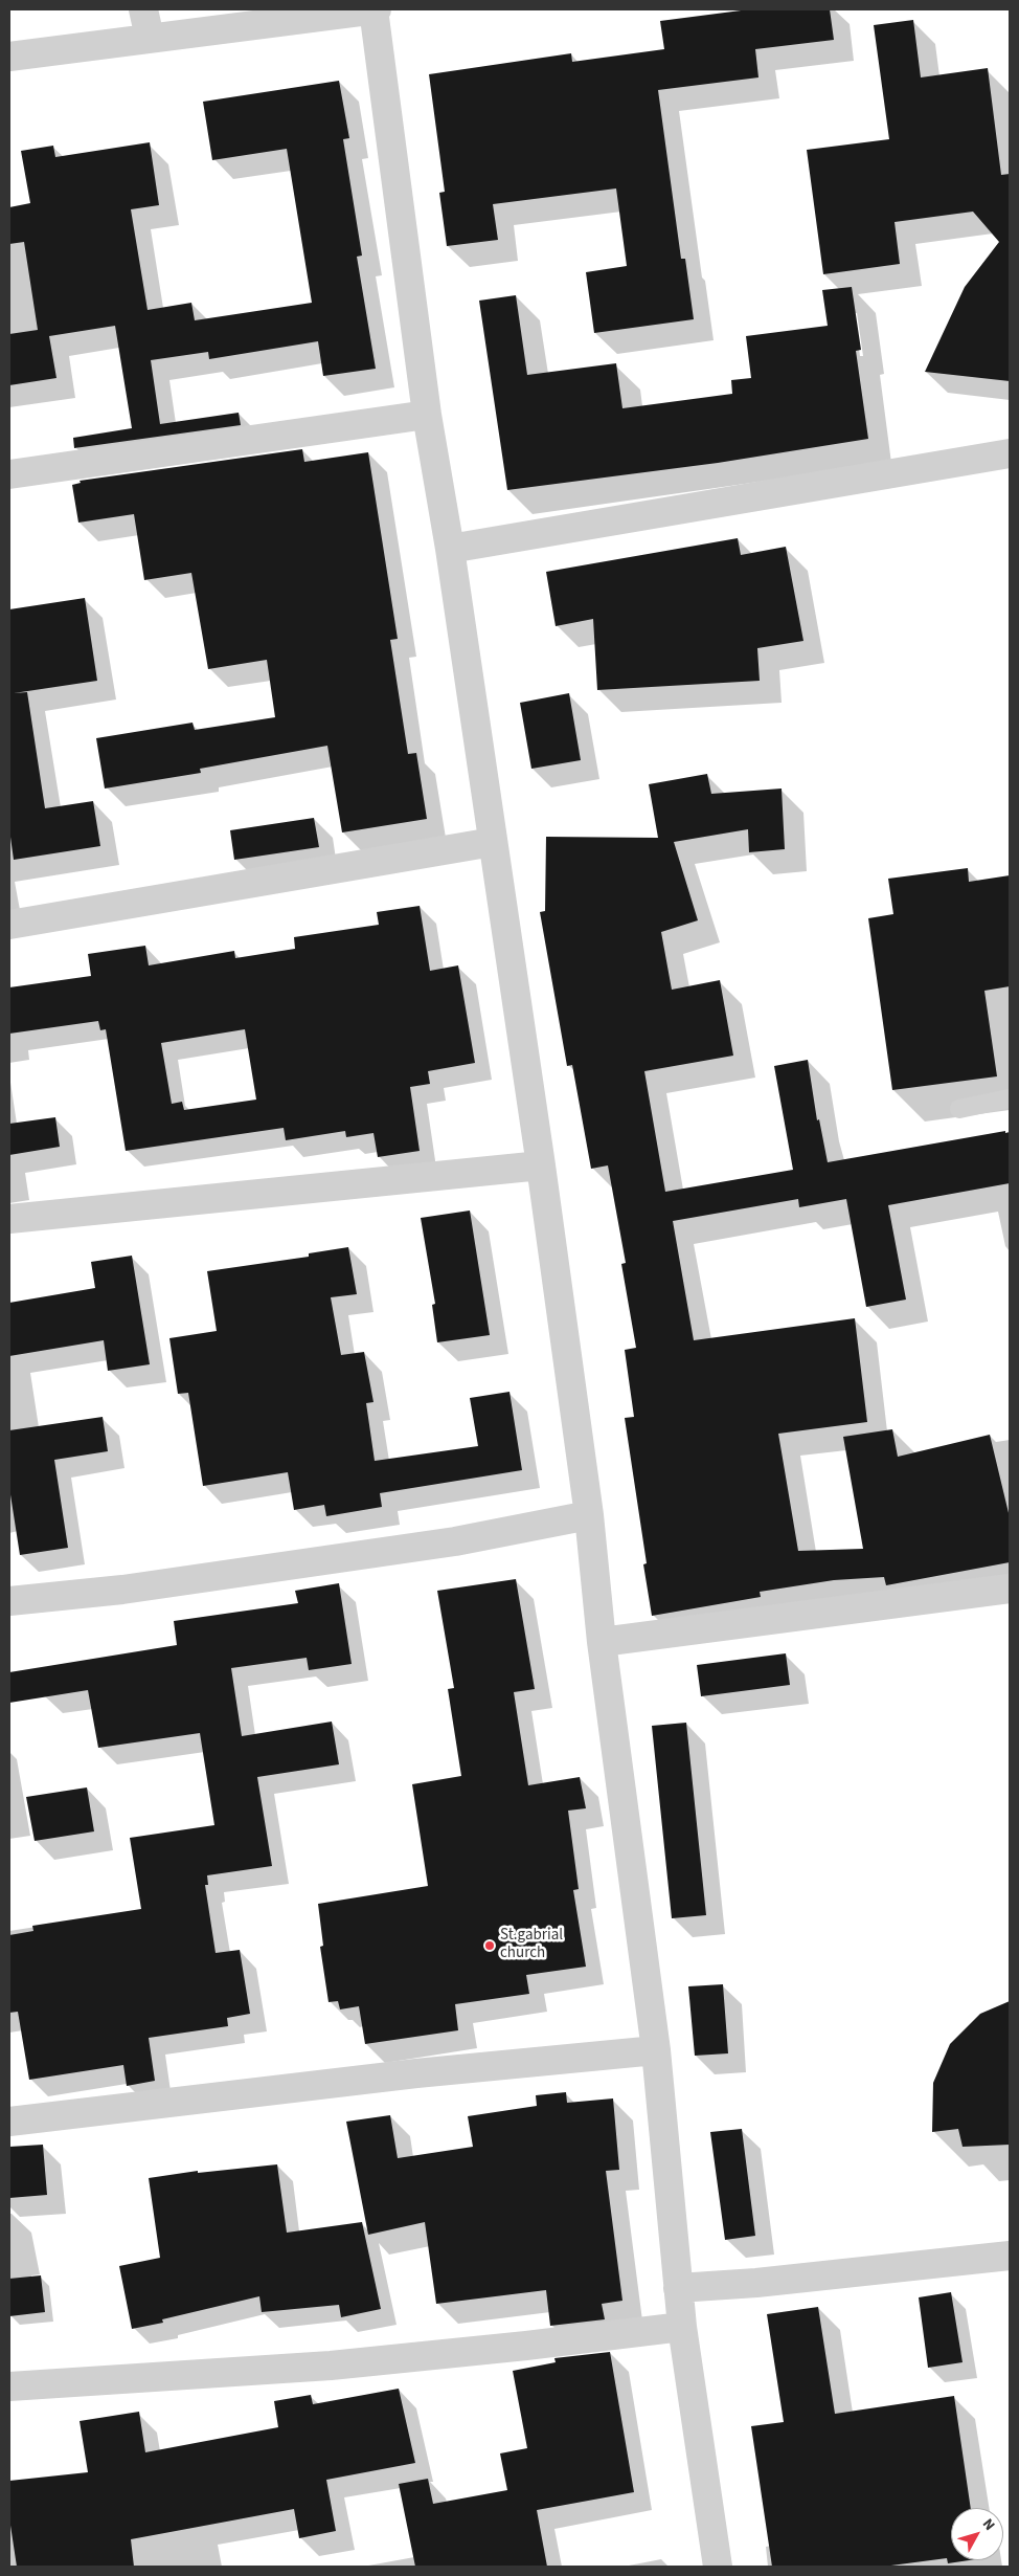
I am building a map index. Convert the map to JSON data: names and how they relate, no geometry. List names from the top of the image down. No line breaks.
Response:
{"places":["St.gabrial church"],"north":"top right"}
